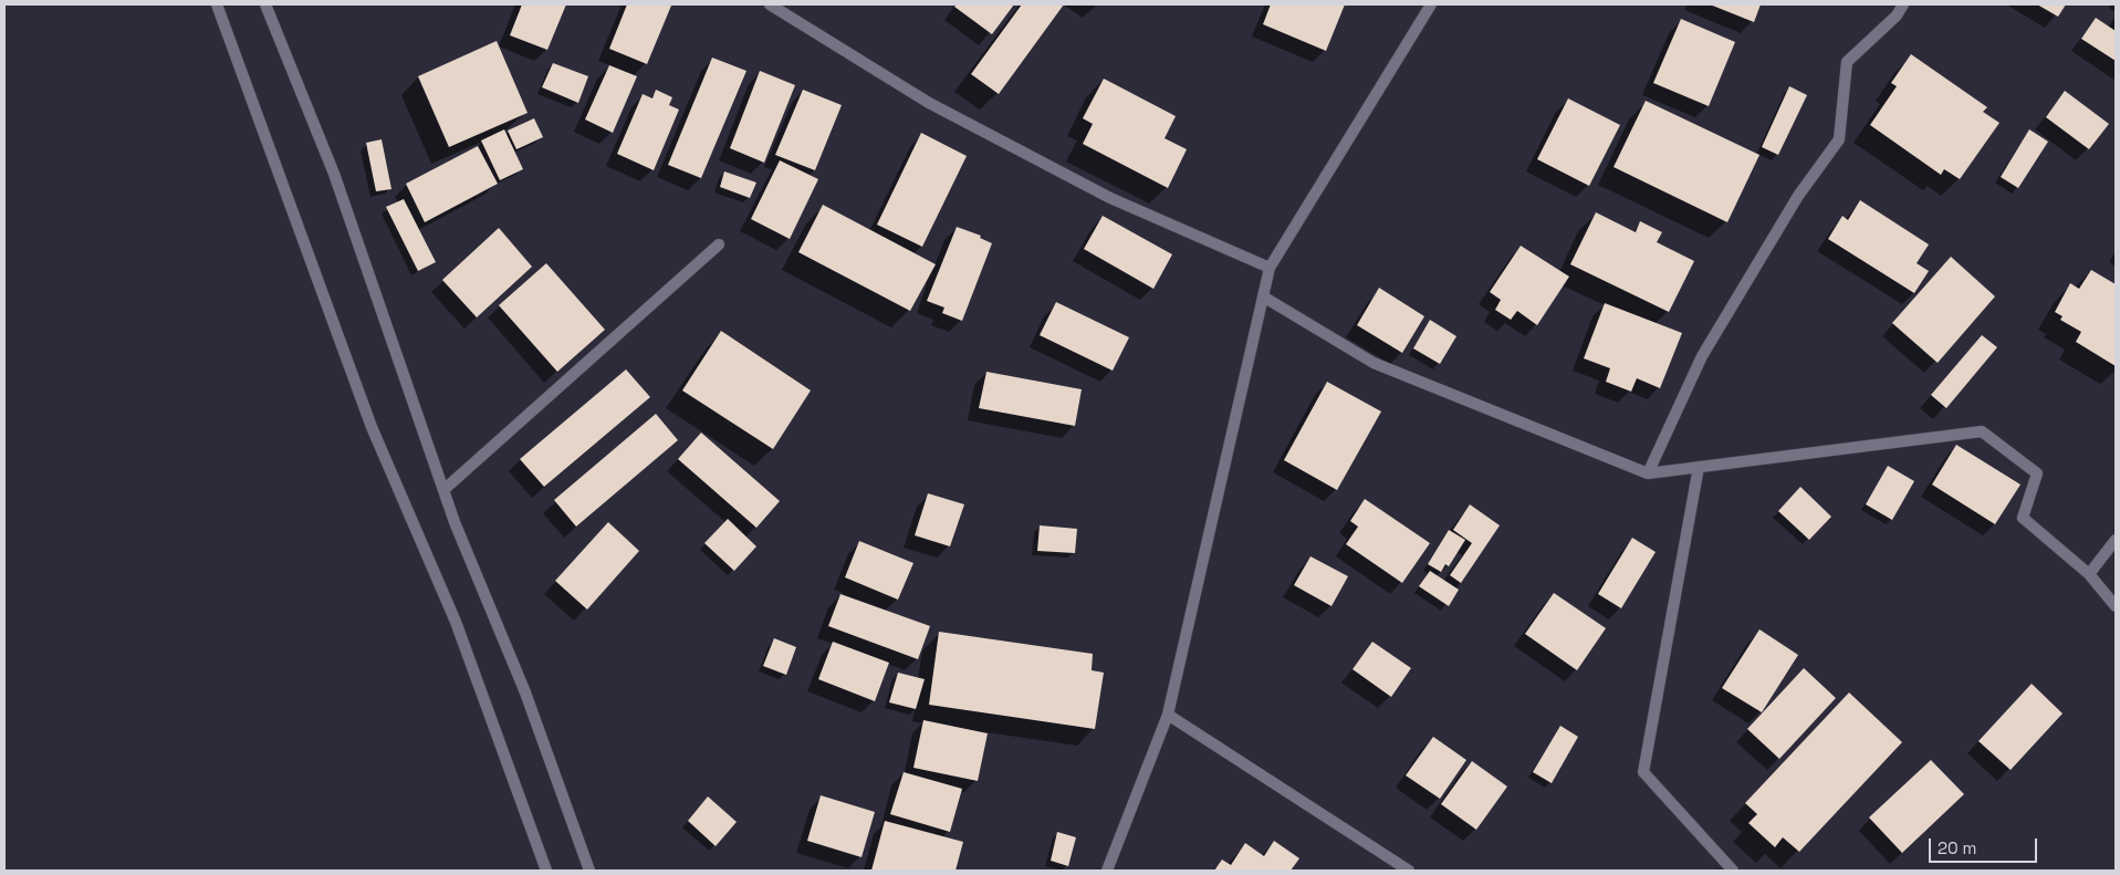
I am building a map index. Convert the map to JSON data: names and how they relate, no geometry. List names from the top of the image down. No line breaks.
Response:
{"scale_bar":"20 m"}
